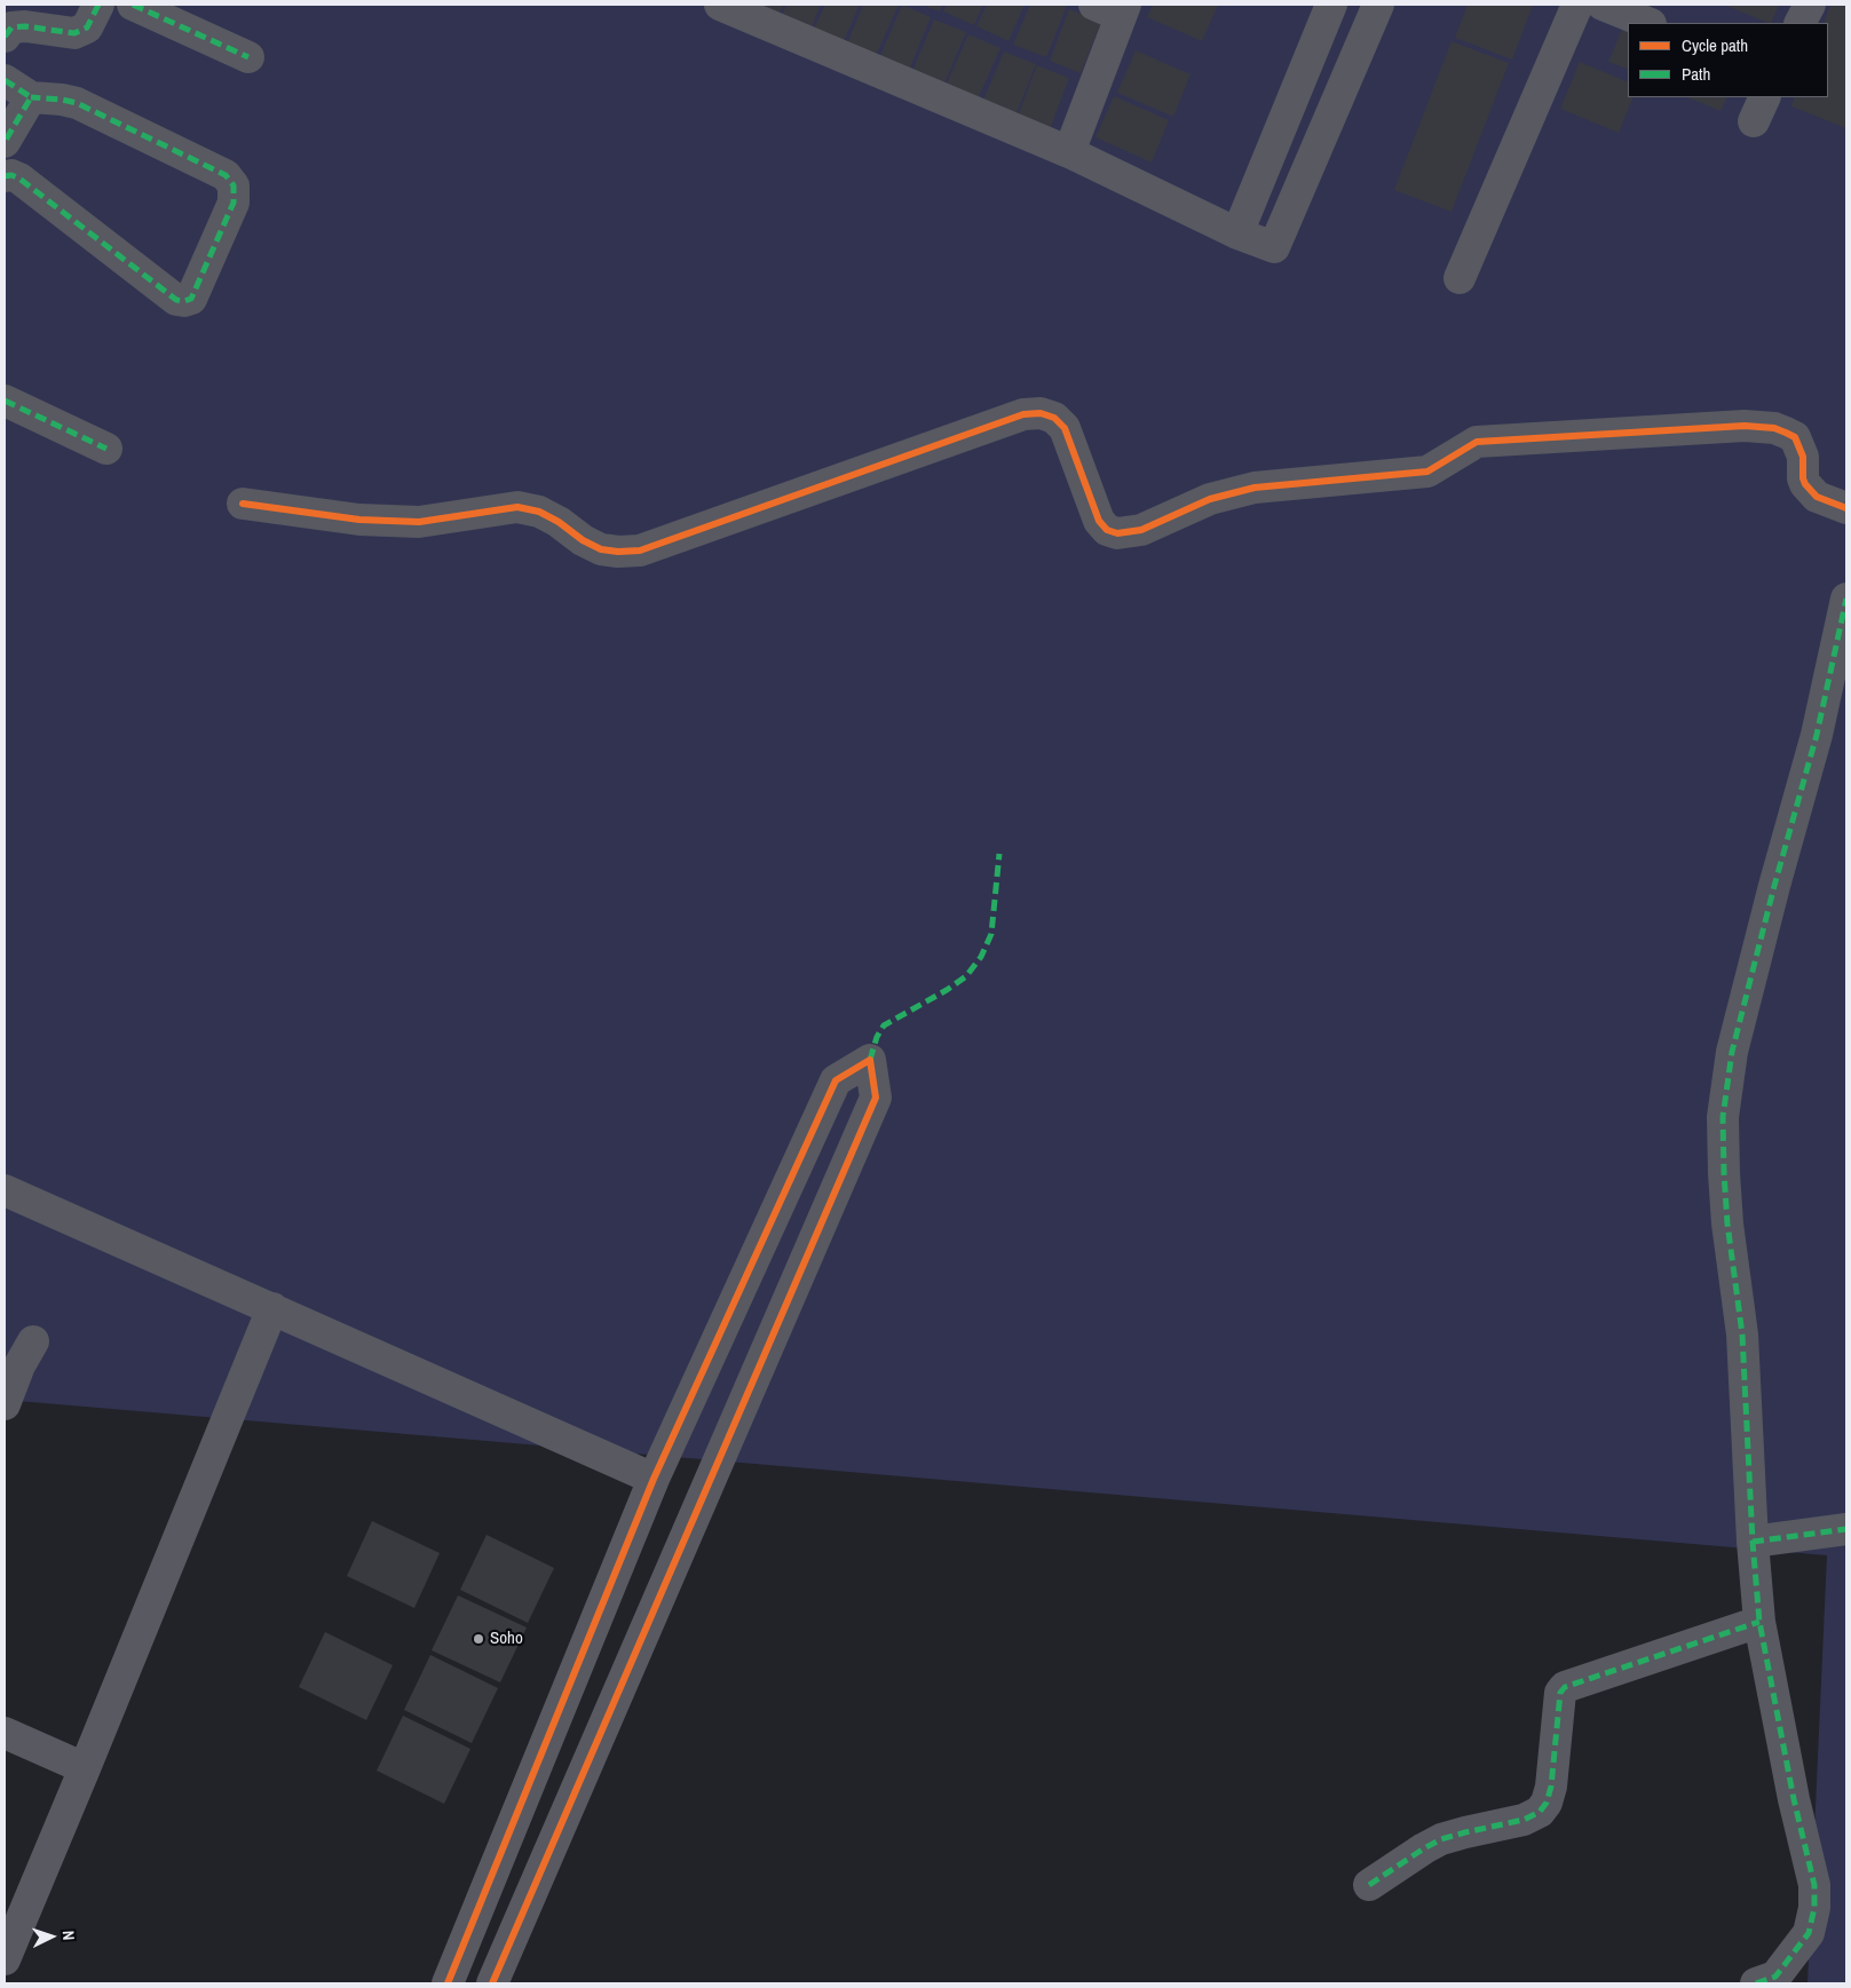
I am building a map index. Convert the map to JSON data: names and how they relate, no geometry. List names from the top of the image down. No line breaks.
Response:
{"places":["Soho"],"legend":["Cycle path","Path"],"north":"right"}
